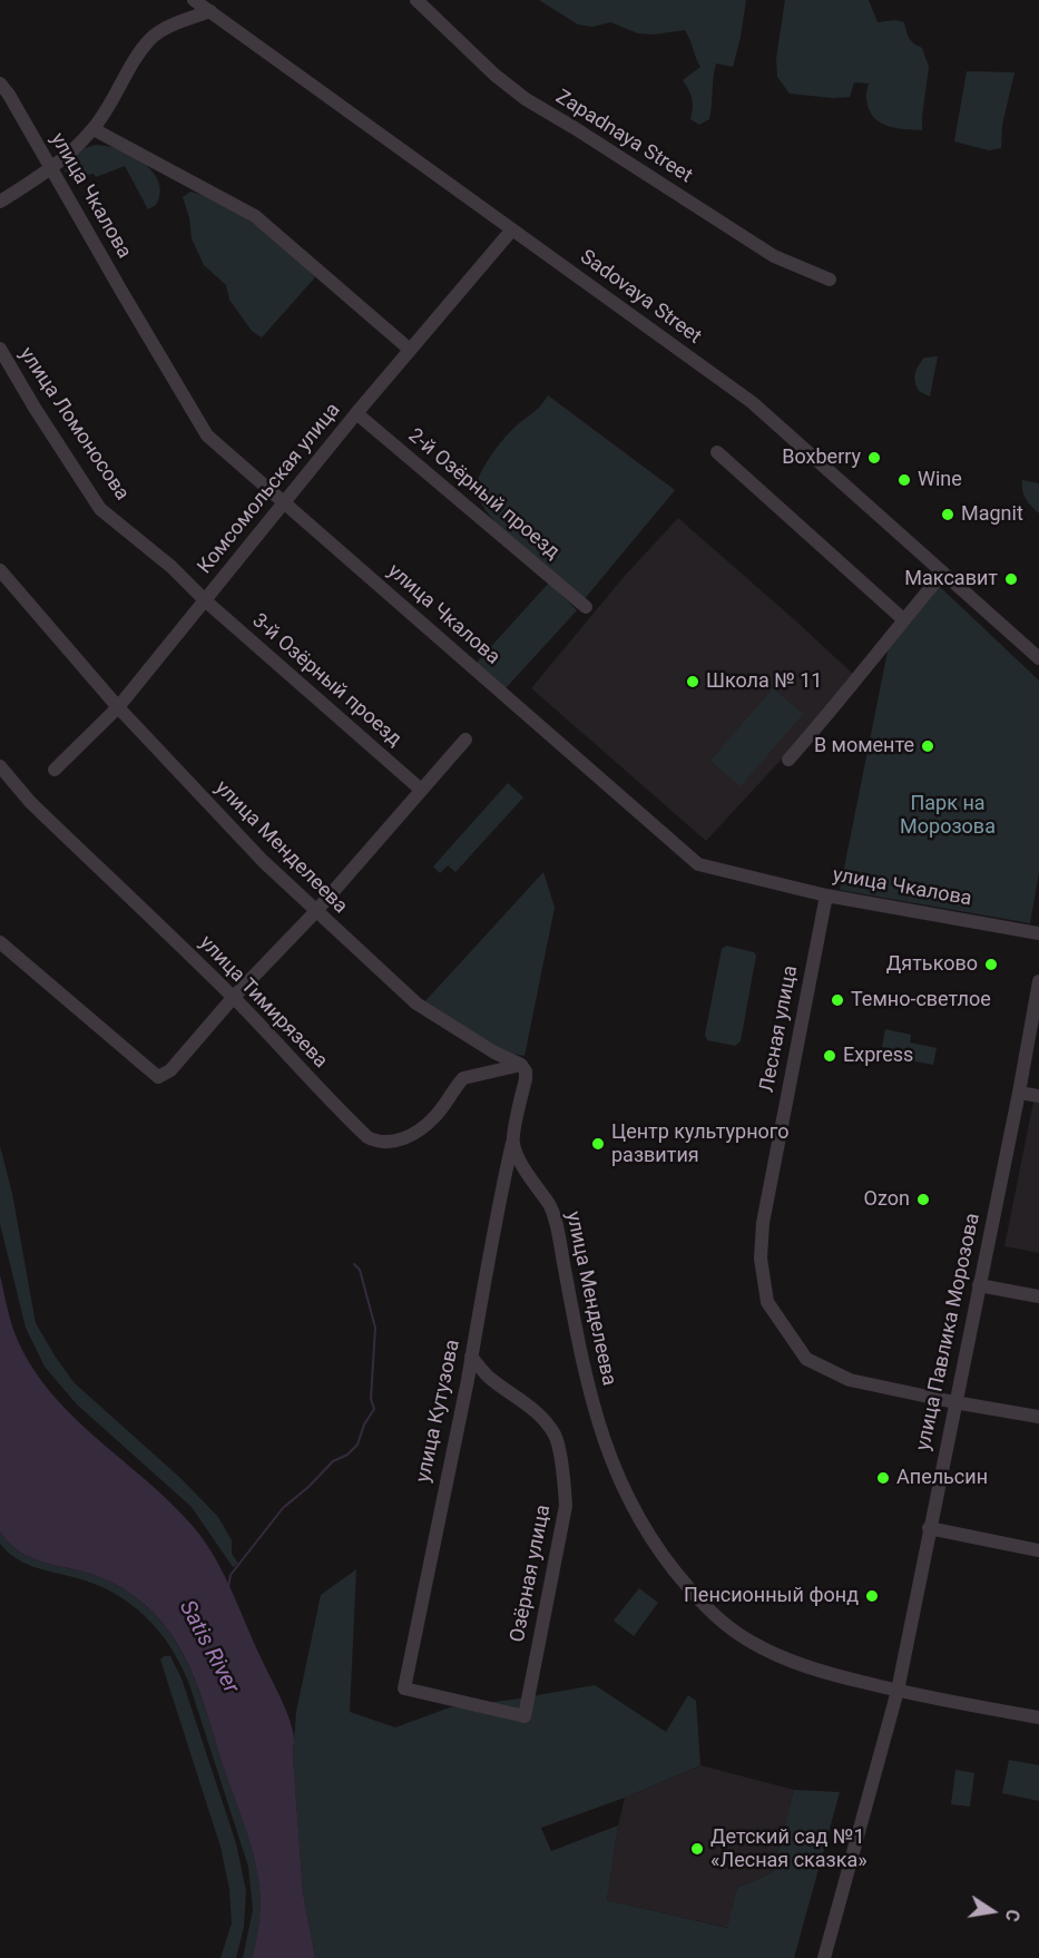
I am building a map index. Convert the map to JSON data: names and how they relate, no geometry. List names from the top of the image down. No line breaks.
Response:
{"streets":{"street":["Zapadnaya Street","улица Чкалова","Sadovaya Street","улица Ломоносова","Комсомольская улица","2-й Озёрный проезд","3-й Озёрный проезд","улица Менделеева","улица Тимирязева","Лесная улица","улица Павлика Морозова","улица Кутузова","Озёрная улица"]},"crossings":[["улица Чкалова","Комсомольская улица"],["улица Чкалова","Лесная улица"],["Sadovaya Street","Комсомольская улица"],["улица Ломоносова","Комсомольская улица"],["улица Ломоносова","3-й Озёрный проезд"],["Комсомольская улица","2-й Озёрный проезд"],["Комсомольская улица","3-й Озёрный проезд"],["Комсомольская улица","улица Менделеева"],["улица Менделеева","улица Тимирязева"],["улица Менделеева","улица Павлика Морозова"],["улица Менделеева","улица Кутузова"],["Лесная улица","улица Павлика Морозова"],["улица Кутузова","Озёрная улица"]],"water":["Satis River"],"parks":["Парк на Морозова"],"places":["Boxberry","Wine","Magnit","Максавит","Школа № 11","В моменте","Дятьково","Темно-светлое","Express","Центр культурного развития","Ozon","Апельсин","Пенсионный фонд","Детский сад №1 «Лесная сказка»"],"north":"right"}
